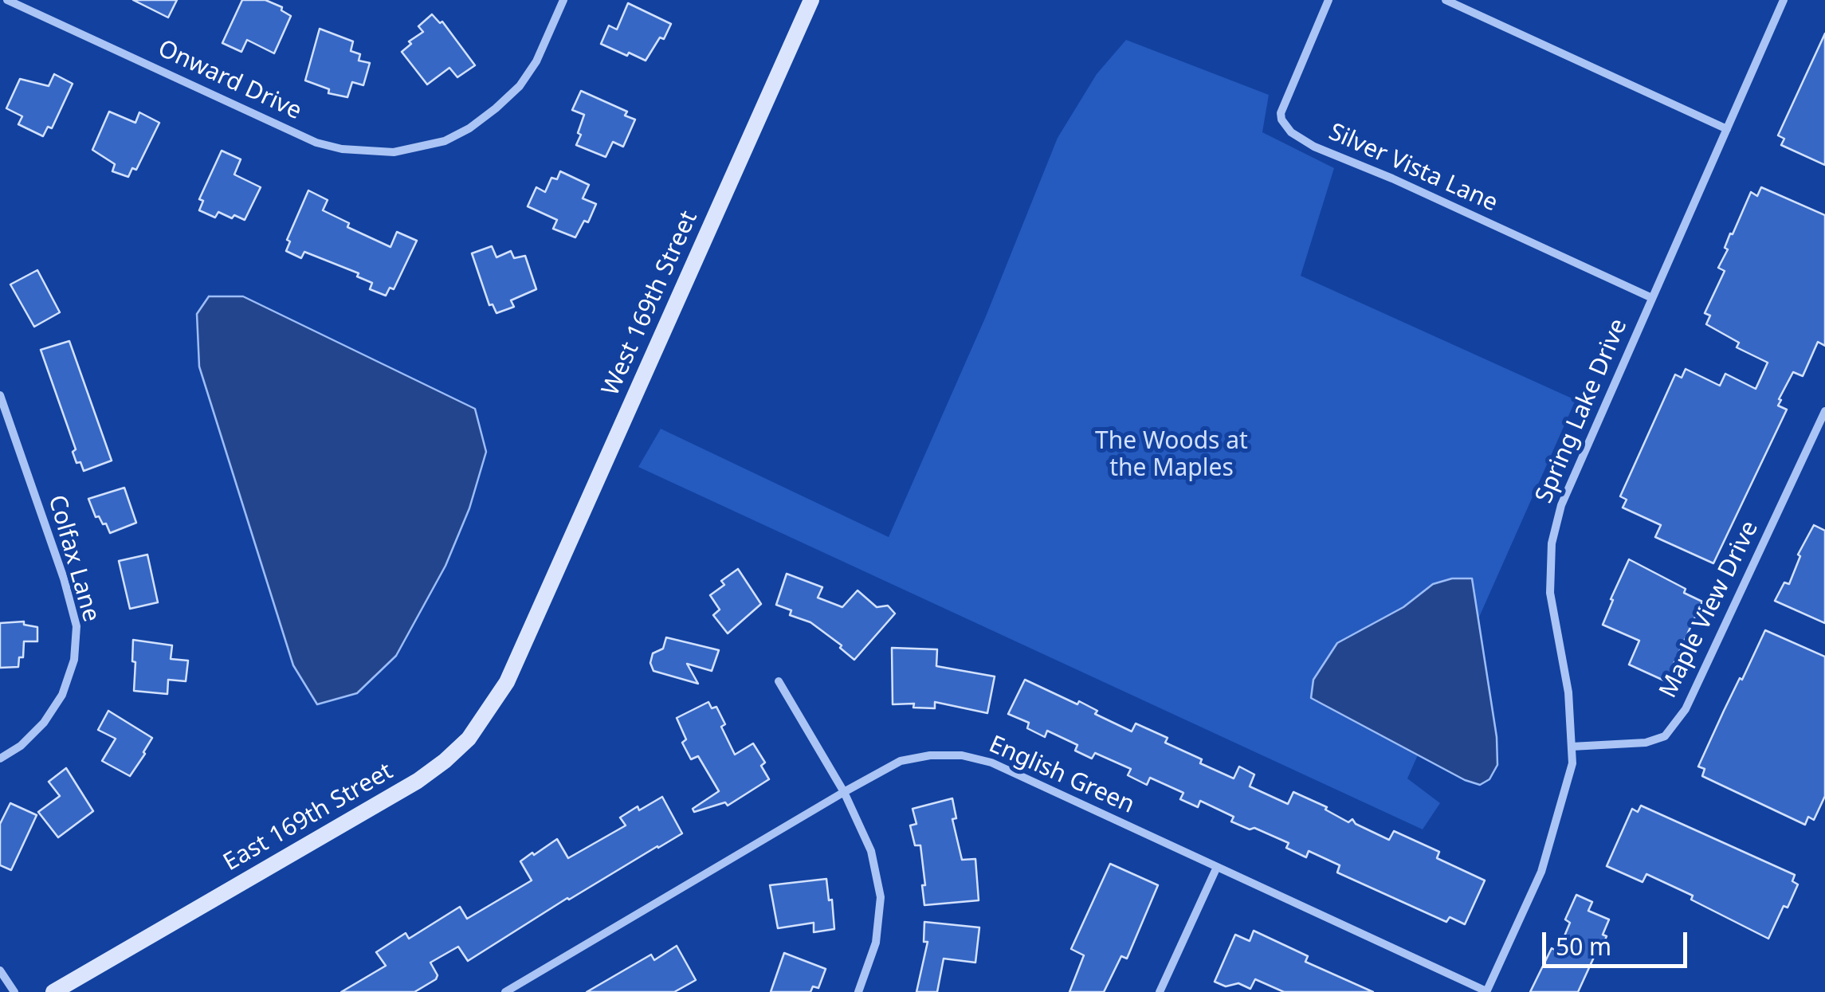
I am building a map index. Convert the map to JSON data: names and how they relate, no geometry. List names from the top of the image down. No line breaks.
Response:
{"streets":{"street":["Onward Drive","Silver Vista Lane","West 169th Street","Spring Lake Drive","Colfax Lane","Maple View Drive","English Green","East 169th Street"]},"crossings":[["Silver Vista Lane","Spring Lake Drive"],["West 169th Street","East 169th Street"],["Spring Lake Drive","Maple View Drive"],["Spring Lake Drive","English Green"]],"parks":["The Woods at the Maples"],"scale_bar":"50 m"}
